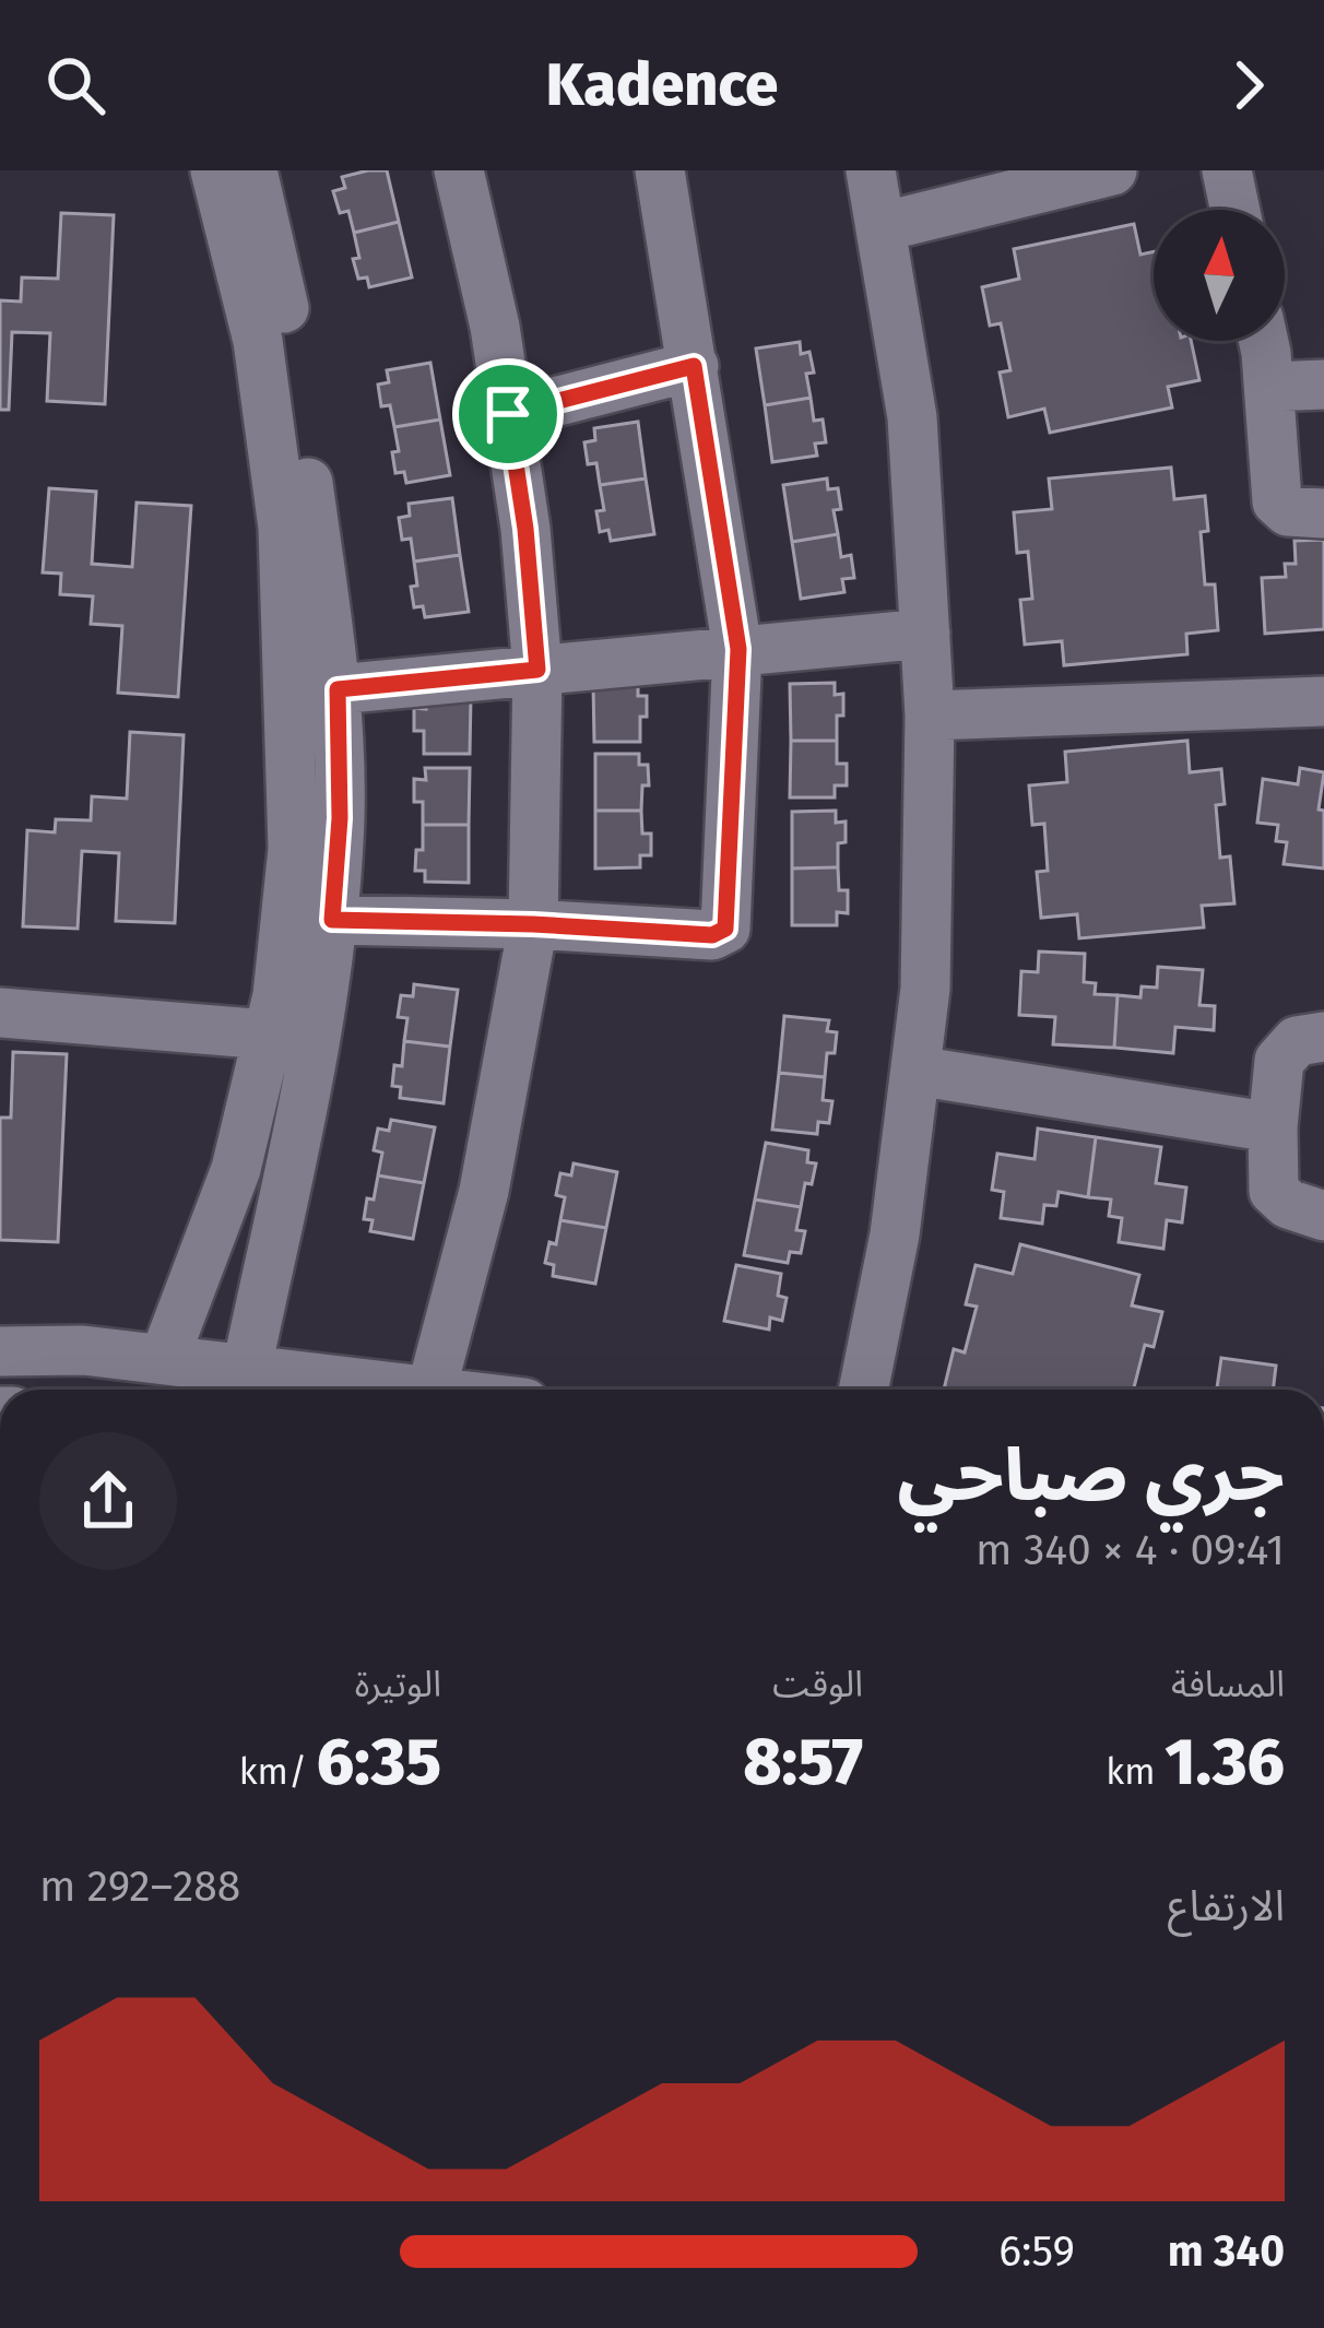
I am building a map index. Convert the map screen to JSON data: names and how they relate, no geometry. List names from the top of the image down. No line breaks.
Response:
{"north":"top","page":{"header":"Kadence","heading":["جري صباحي","09:41 · 4 × 340 m"],"stats":[["المسافة","1.36 km"],["الوقت","8:57"],["الوتيرة","6:35 /km"]],"chart":["الارتفاع","288–292 m"],"list":[{"name":"340 m","note":"6:59"}]}}
